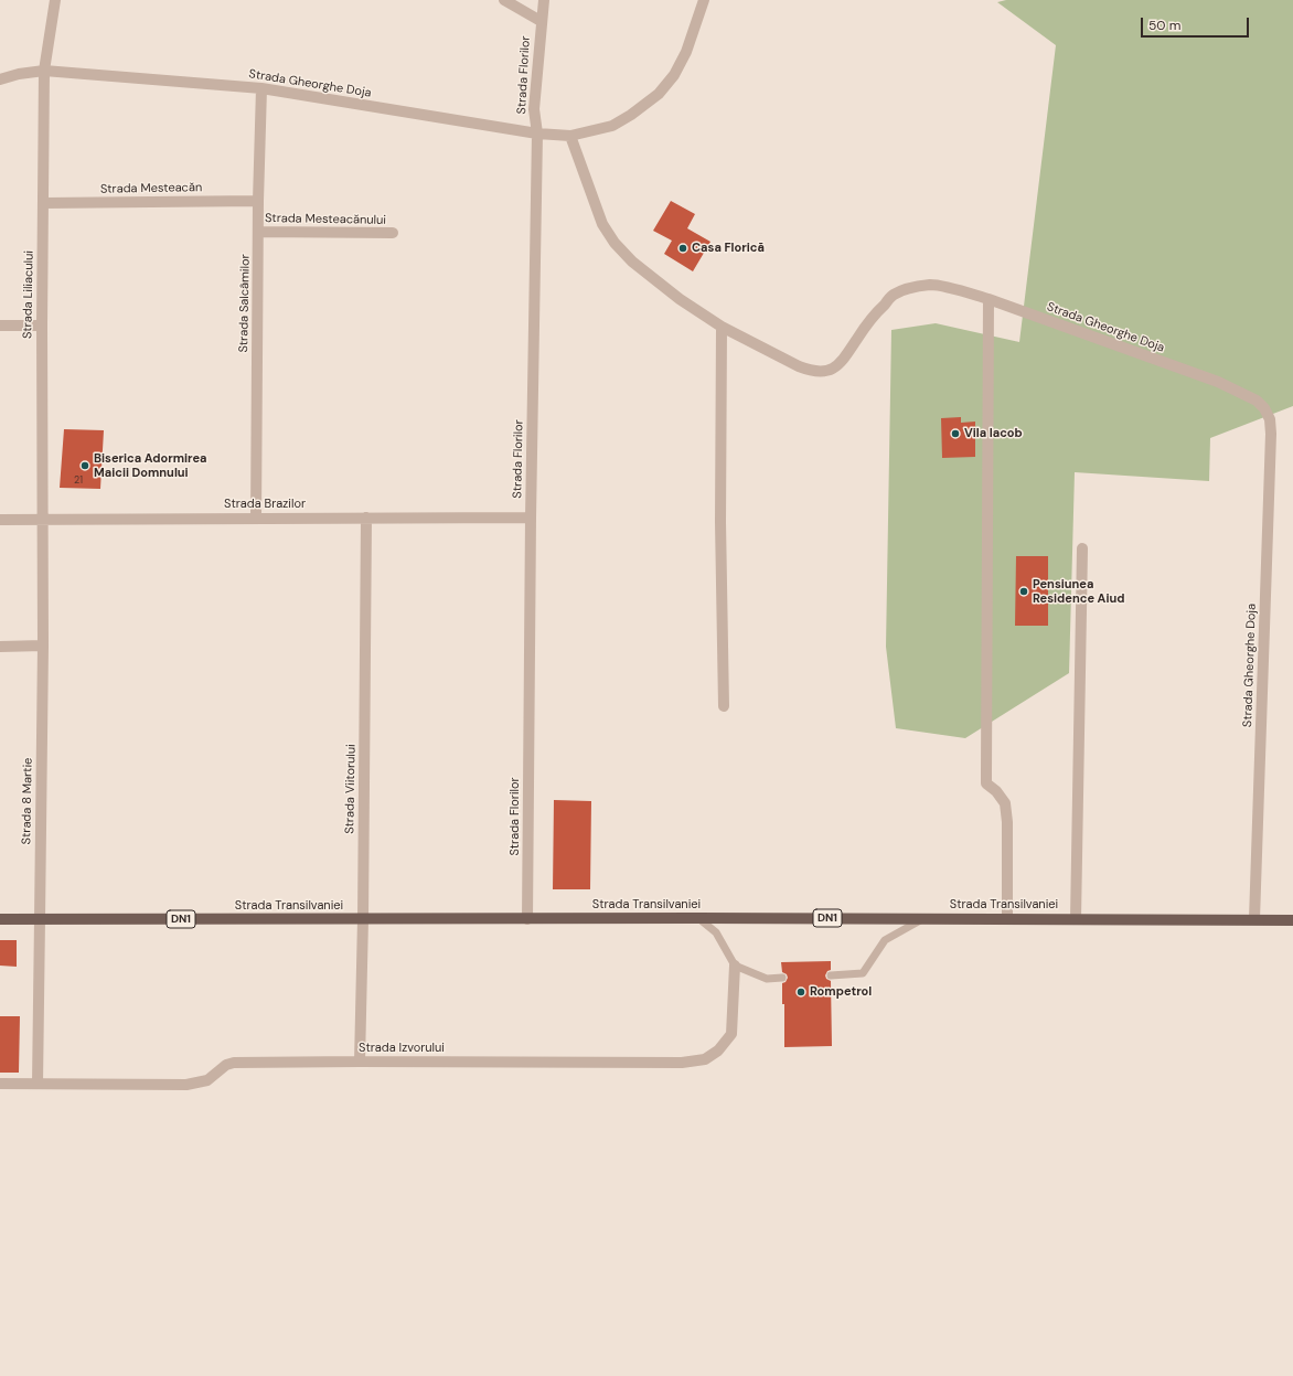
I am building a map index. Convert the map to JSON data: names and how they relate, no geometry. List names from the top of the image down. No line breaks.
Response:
{"streets":{"main road":["Strada Transilvaniei","DN1"],"street":["Strada Florilor","Strada Gheorghe Doja","Strada Mesteacăn","Strada Mesteacănului","Strada Liliacului","Strada Salcâmilor","Strada Brazilor","Strada Viitorului","Strada 8 Martie","Strada Izvorului"]},"crossings":[["Strada Florilor","Strada Gheorghe Doja"],["Strada Florilor","Strada Brazilor"],["Strada Florilor","Strada Transilvaniei"],["Strada Gheorghe Doja","Strada Liliacului"],["Strada Gheorghe Doja","Strada Salcâmilor"],["Strada Gheorghe Doja","Strada Transilvaniei"],["Strada Mesteacăn","Strada Liliacului"],["Strada Mesteacăn","Strada Salcâmilor"],["Strada Mesteacănului","Strada Salcâmilor"],["Strada Liliacului","Strada Brazilor"],["Strada Liliacului","Strada 8 Martie"],["Strada Salcâmilor","Strada Brazilor"],["Strada Brazilor","Strada Viitorului"],["Strada Brazilor","Strada 8 Martie"],["Strada Viitorului","Strada Transilvaniei"],["Strada Viitorului","Strada Izvorului"],["Strada 8 Martie","Strada Transilvaniei"],["Strada 8 Martie","Strada Izvorului"]],"places":["Casa Florică","Vila Iacob","Biserica Adormirea Maicii Domnului","Pensiunea Residence Aiud","Rompetrol"],"house_numbers":["21"],"scale_bar":"50 m"}
